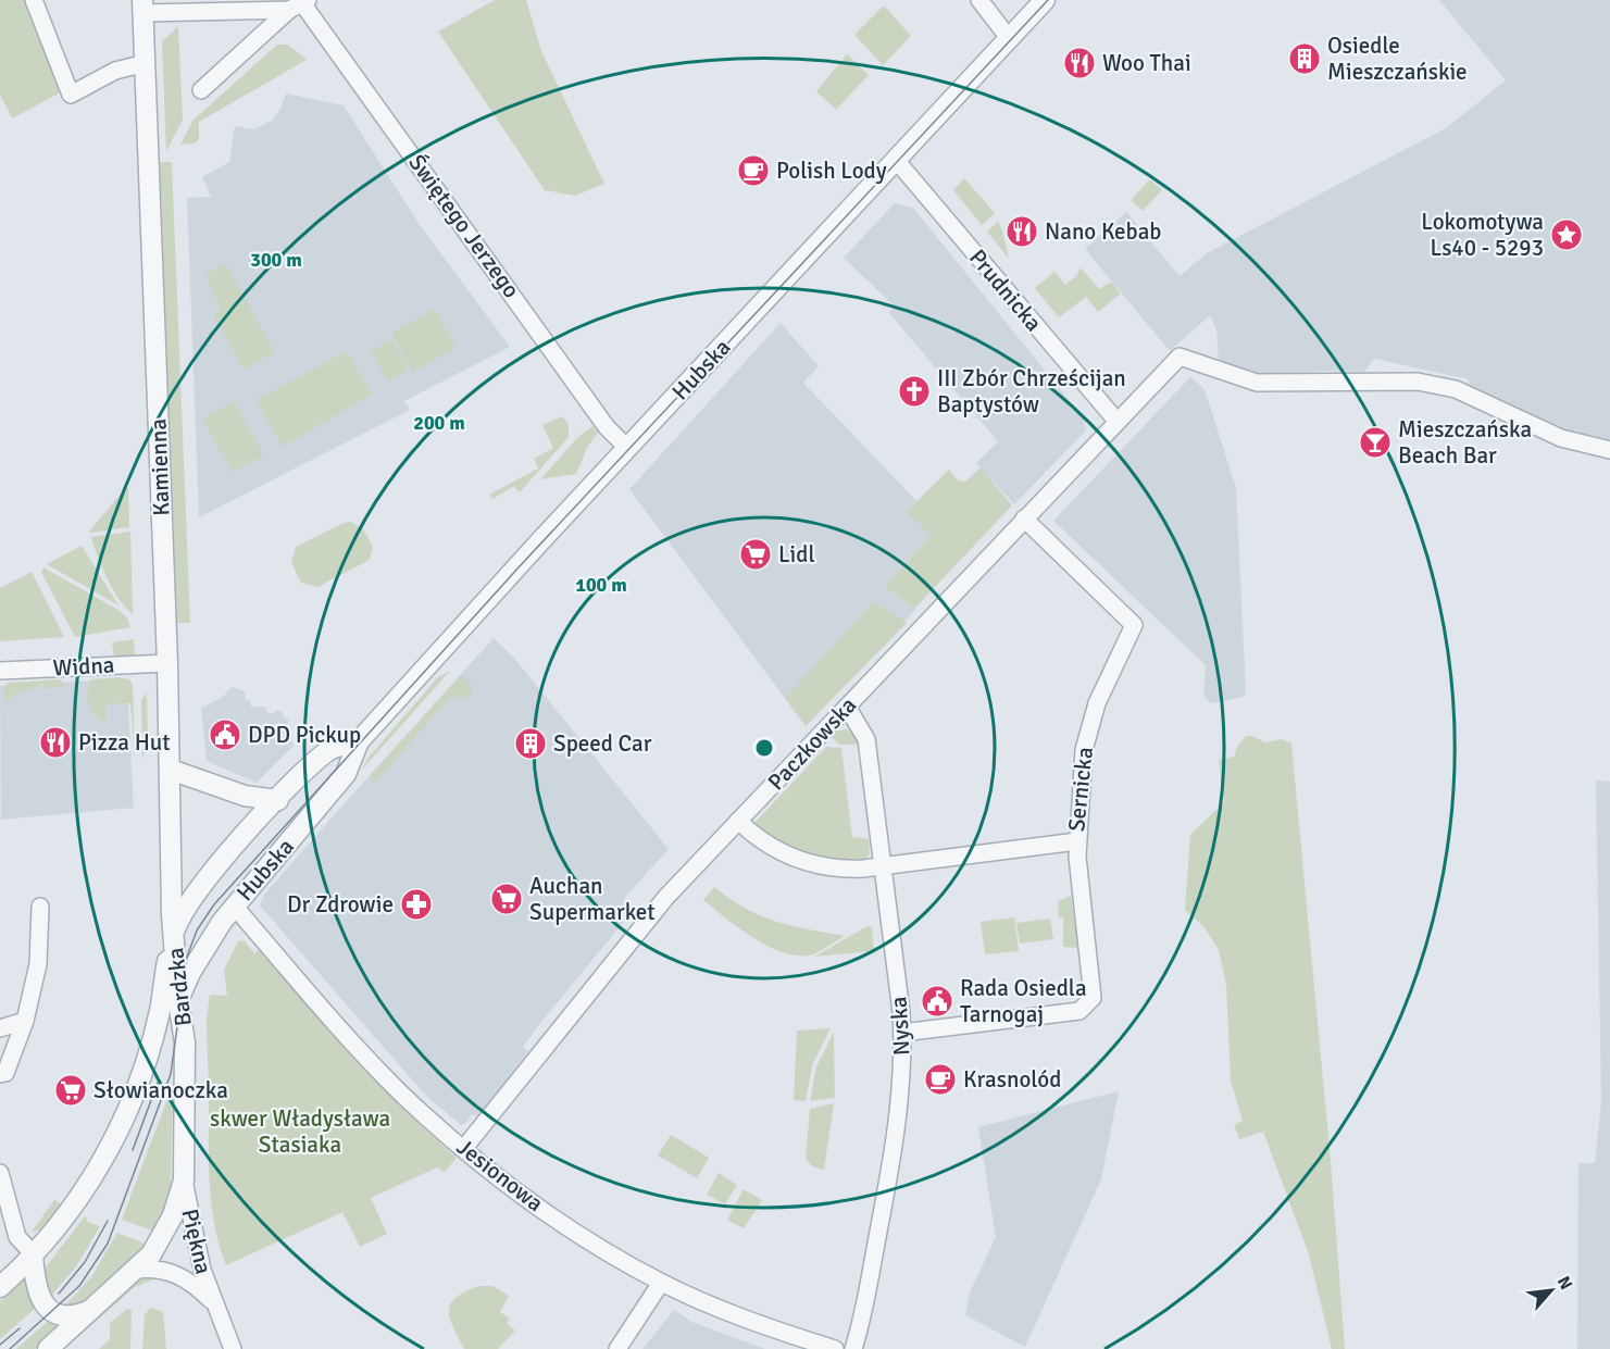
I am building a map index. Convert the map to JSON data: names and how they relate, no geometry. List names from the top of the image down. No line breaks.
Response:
{"streets":{"street":["Świętego Jerzego","Prudnicka","Hubska","Kamienna","Widna","Paczkowska","Sernicka","Bardzka","Nyska","Jesionowa","Piękna"]},"crossings":[["Świętego Jerzego","Hubska"],["Prudnicka","Hubska"],["Prudnicka","Paczkowska"],["Hubska","Kamienna"],["Hubska","Bardzka"],["Hubska","Jesionowa"],["Kamienna","Widna"],["Kamienna","Bardzka"],["Paczkowska","Sernicka"],["Paczkowska","Nyska"],["Paczkowska","Jesionowa"],["Sernicka","Nyska"],["Bardzka","Piękna"]],"parks":["skwer Władysława Stasiaka"],"places":{"building":["Osiedle Mieszczańskie","Speed Car"],"restaurant":["Woo Thai","Nano Kebab","Pizza Hut"],"cafe":["Polish Lody","Krasnolód"],"place":["Lokomotywa Ls40 - 5293"],"church":["III Zbór Chrześcijan Baptystów"],"bar":["Mieszczańska Beach Bar"],"supermarket":["Lidl","Auchan Supermarket","Słowianoczka"],"public building":["DPD Pickup","Rada Osiedla Tarnogaj"],"pharmacy":["Dr Zdrowie"]},"north":"top right","rings":["300 m","200 m","100 m"]}
